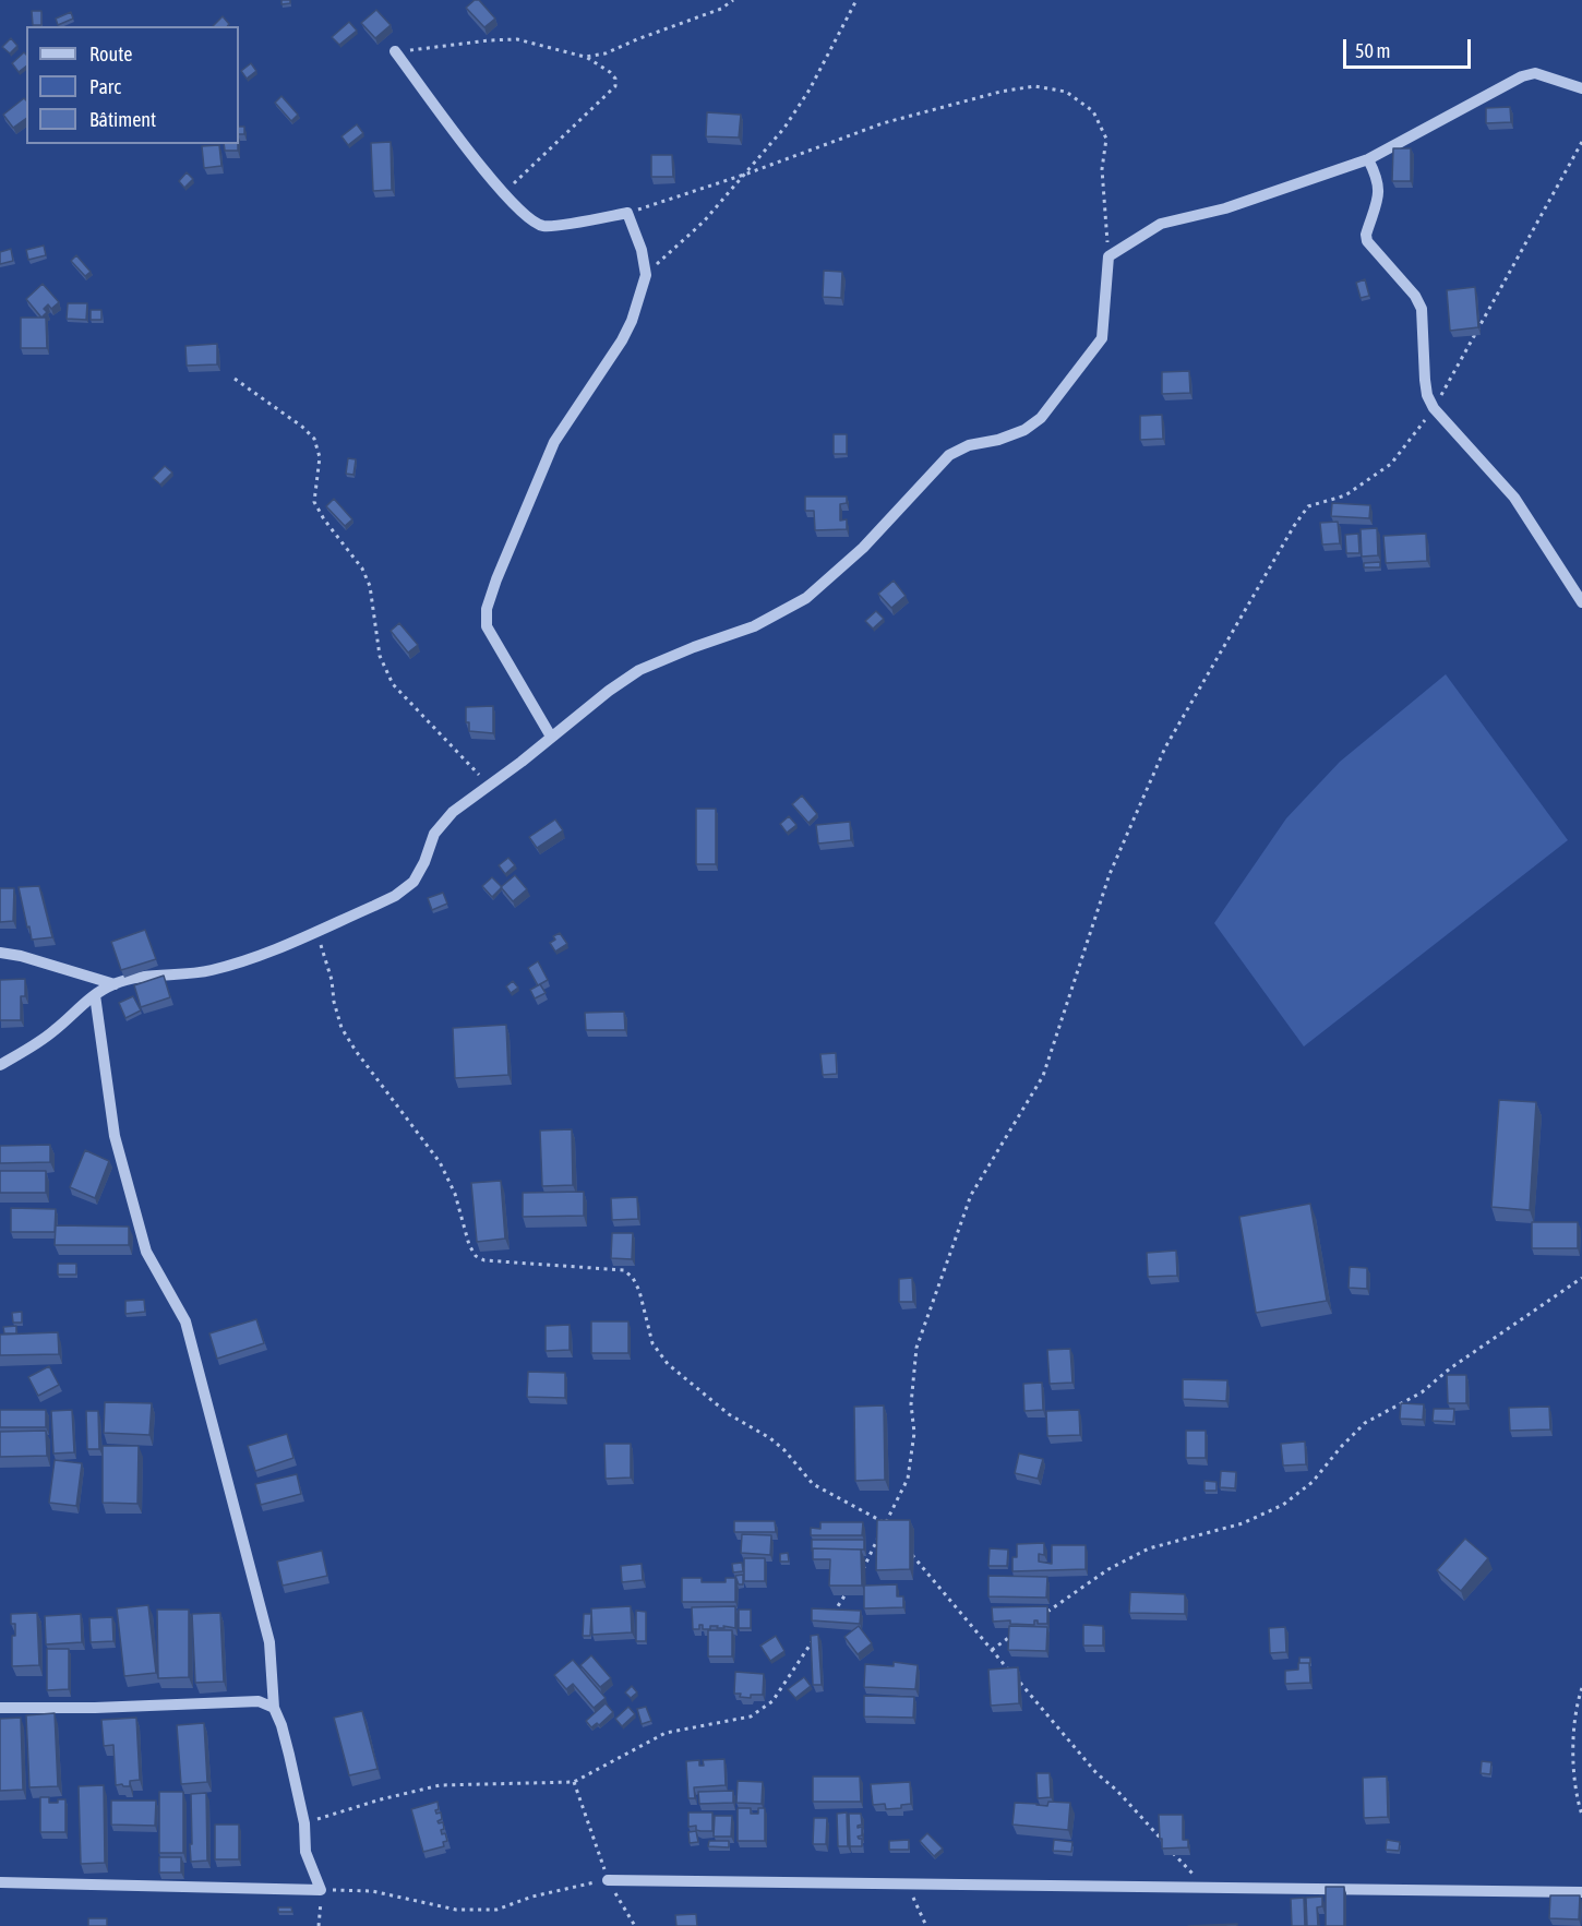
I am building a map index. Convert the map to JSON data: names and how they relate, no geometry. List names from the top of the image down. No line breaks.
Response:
{"legend":["Route","Parc","Bâtiment"],"scale_bar":"50 m"}
